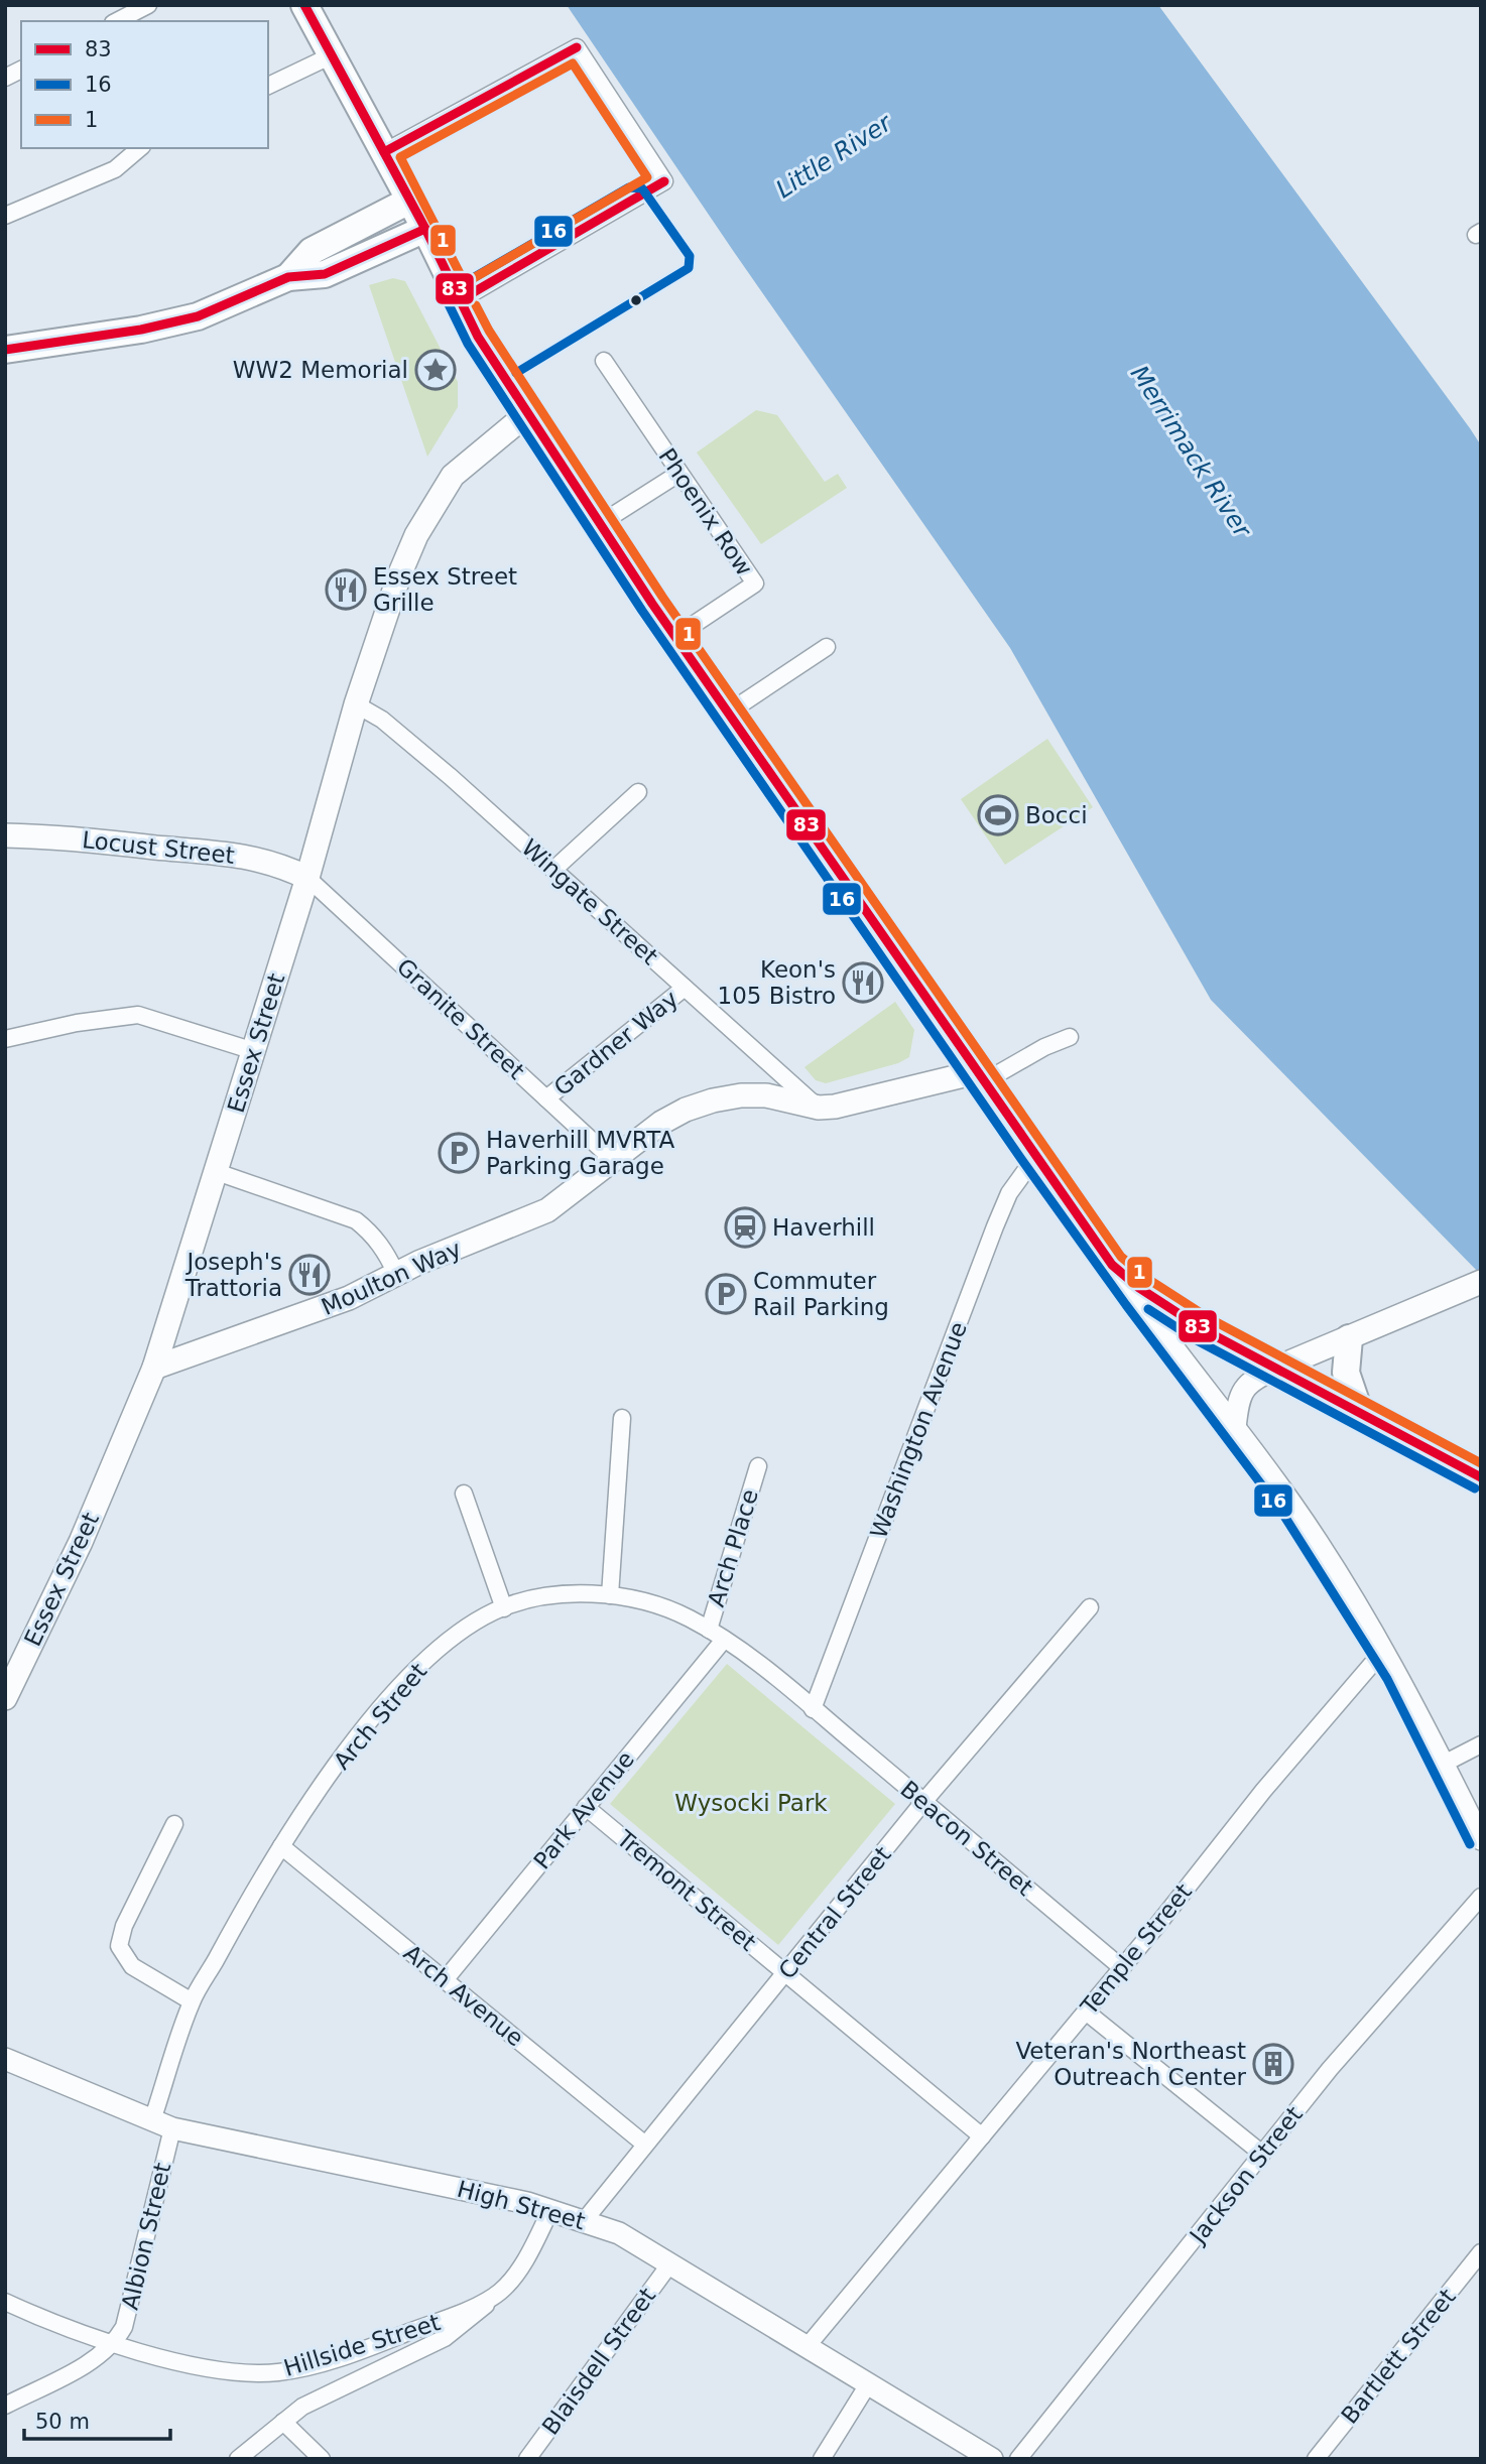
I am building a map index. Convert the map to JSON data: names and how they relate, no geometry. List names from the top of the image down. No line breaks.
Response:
{"streets":{"main road":["Locust Street","Essex Street","Moulton Way"],"street":["Phoenix Row","Wingate Street","Granite Street","Gardner Way","Washington Avenue","Arch Place","Arch Street","Park Avenue","Beacon Street","Tremont Street","Central Street","Temple Street","Arch Avenue","Jackson Street","High Street","Albion Street","Hillside Street","Bartlett Street","Blaisdell Street"]},"crossings":[["Locust Street","Granite Street"],["Locust Street","Essex Street"],["Wingate Street","Essex Street"],["Wingate Street","Gardner Way"],["Wingate Street","Moulton Way"],["Granite Street","Essex Street"],["Granite Street","Gardner Way"],["Granite Street","Moulton Way"],["Essex Street","Moulton Way"],["Washington Avenue","Arch Street"],["Washington Avenue","Beacon Street"],["Arch Place","Arch Street"],["Arch Street","Park Avenue"],["Arch Street","Beacon Street"],["Arch Street","Arch Avenue"],["Arch Street","High Street"],["Park Avenue","Tremont Street"],["Park Avenue","Arch Avenue"],["Beacon Street","Central Street"],["Beacon Street","Temple Street"],["Tremont Street","Central Street"],["Tremont Street","Temple Street"],["Central Street","Arch Avenue"],["Central Street","High Street"],["Temple Street","High Street"],["High Street","Albion Street"],["High Street","Hillside Street"],["High Street","Blaisdell Street"],["Albion Street","Hillside Street"]],"water":["Little River","Merrimack River"],"parks":["Wysocki Park"],"places":{"place":["WW2 Memorial"],"restaurant":["Essex Street Grille","Keon's 105 Bistro","Joseph's Trattoria"],"sports":["Bocci"],"parking":["Haverhill MVRTA Parking Garage","Commuter Rail Parking"],"station":["Haverhill"],"building":["Veteran's Northeast Outreach Center"]},"lines":["transit line 83","transit line 1","transit line 16"],"legend":["83","16","1"],"scale_bar":"50 m"}
